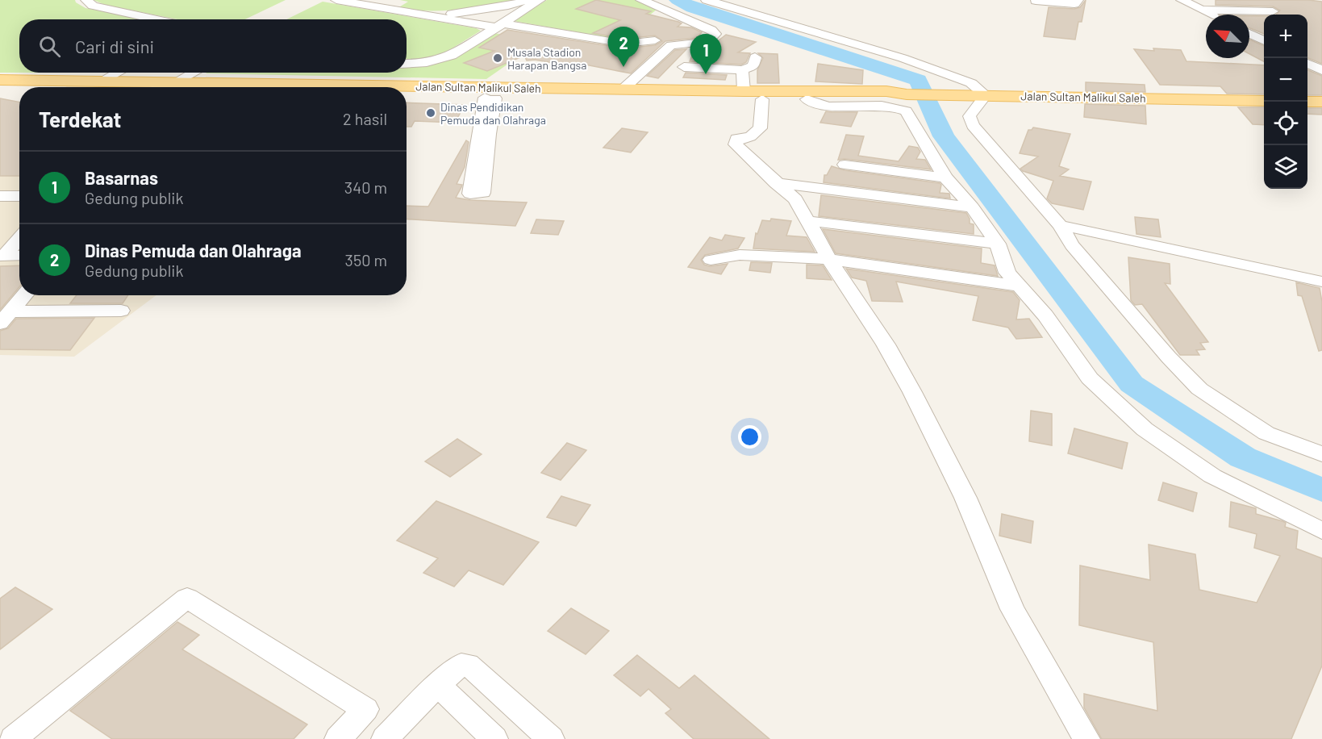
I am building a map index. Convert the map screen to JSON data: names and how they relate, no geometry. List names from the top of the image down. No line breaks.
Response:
{"streets":{"main road":["Jalan Sultan Malikul Saleh"]},"places":["Musala Stadion Harapan Bangsa","Dinas Pendidikan Pemuda dan Olahraga"],"north":"top left","page":{"map_buttons":["+","−"],"search":"Cari di sini","pins":["2","1"],"heading":["Terdekat","2 hasil"],"list":[{"mark":"1","name":"Basarnas","note":"Gedung publik","value":"340 m"},{"mark":"2","name":"Dinas Pemuda dan Olahraga","note":"Gedung publik","value":"350 m"}]}}
